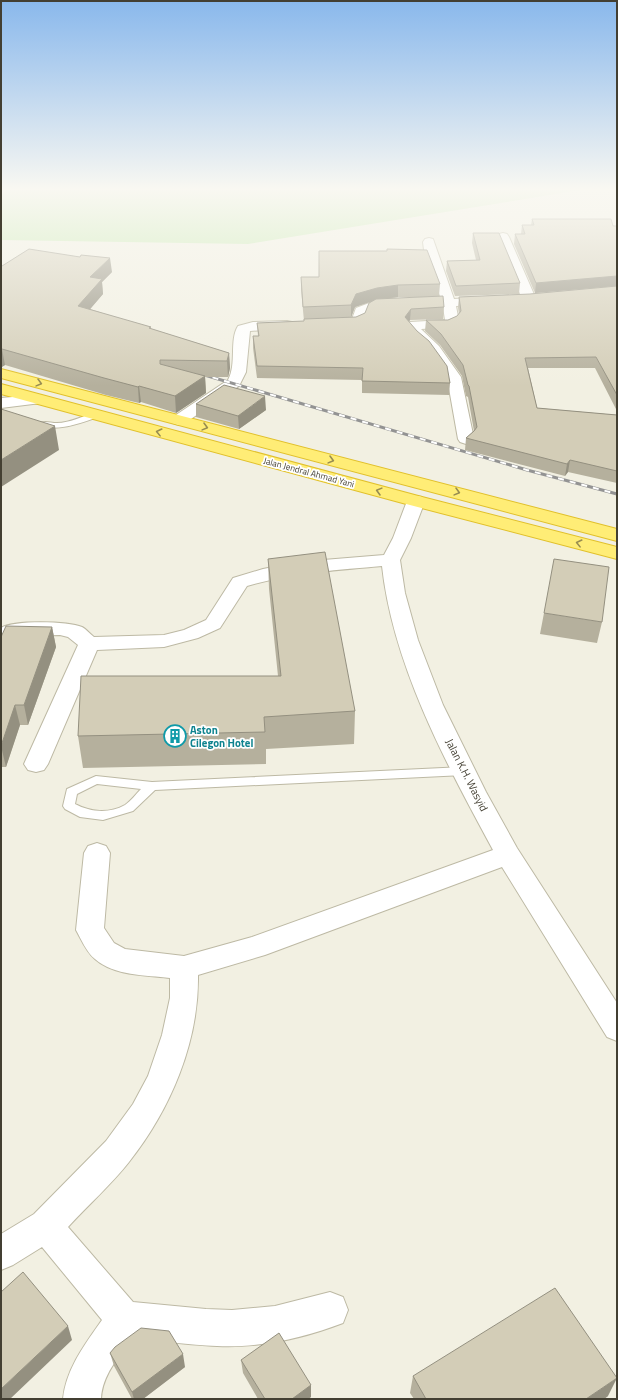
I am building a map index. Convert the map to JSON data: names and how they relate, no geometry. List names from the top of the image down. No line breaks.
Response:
{"streets":{"highway":["Jalan Jendral Ahmad Yani"],"street":["Jalan K.H. Wasyid"]},"places":{"building":["Aston Cilegon Hotel"]}}
